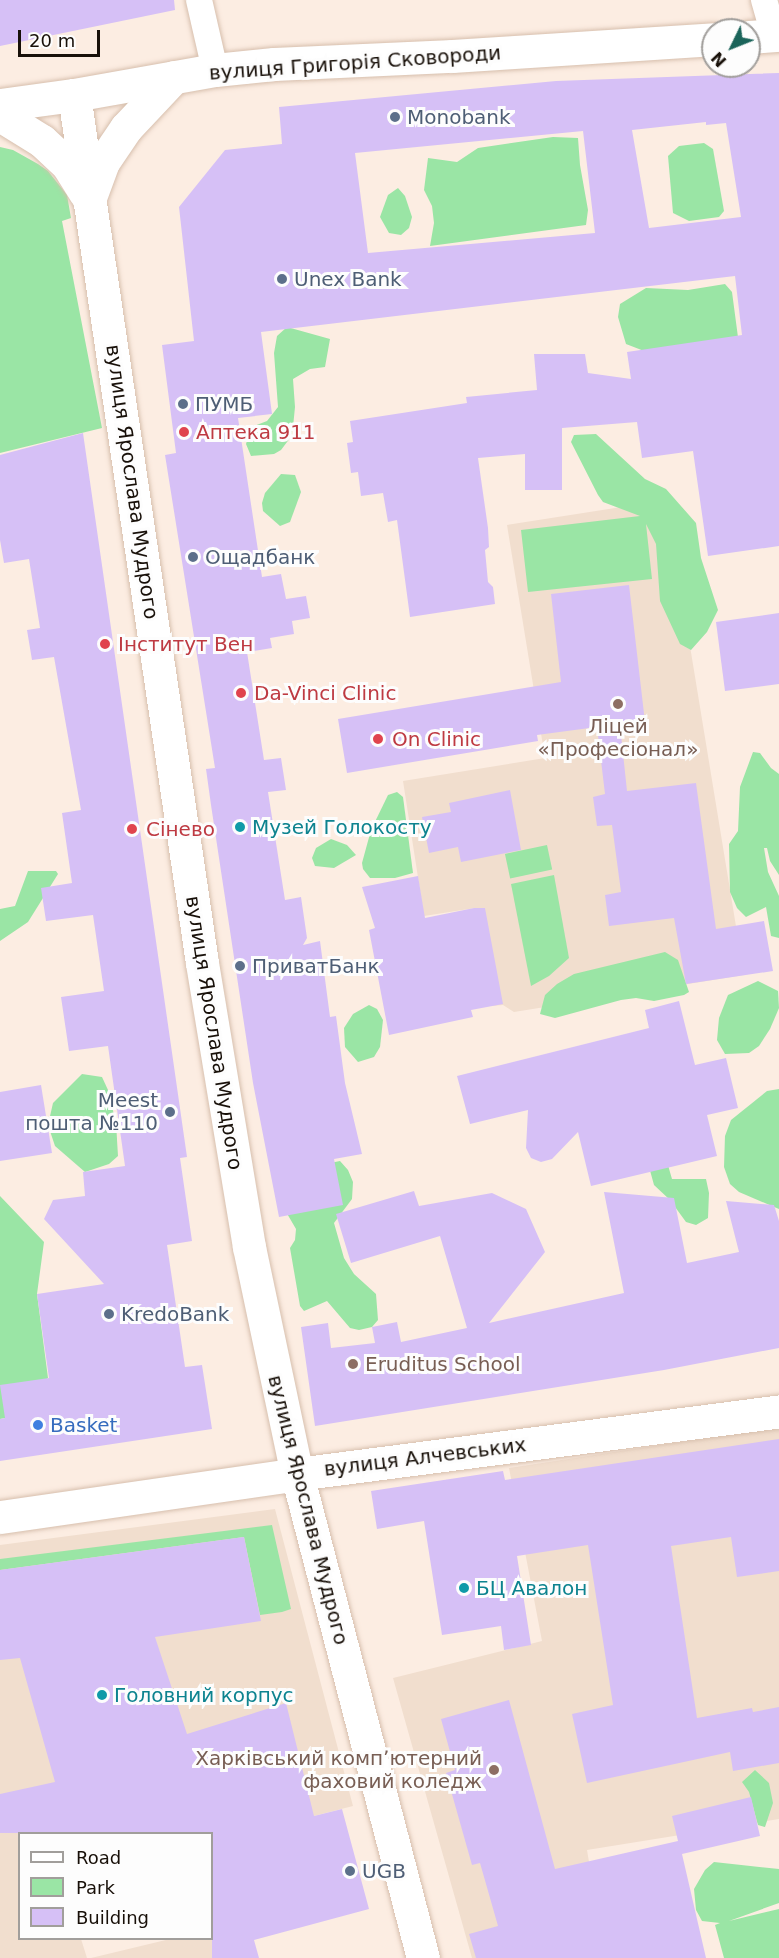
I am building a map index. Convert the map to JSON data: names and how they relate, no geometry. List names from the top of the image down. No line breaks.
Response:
{"streets":{"street":["вулиця Григорія Сковороди","вулиця Ярослава Мудрого","вулиця Алчевських"]},"crossings":[["вулиця Григорія Сковороди","вулиця Ярослава Мудрого"],["вулиця Ярослава Мудрого","вулиця Алчевських"]],"places":["Monobank","Unex Bank","ПУМБ","Аптека 911","Ощадбанк","Інститут Вен","Da-Vinci Сlinic","Ліцей «Професіонал»","On Clinic","Музей Голокосту","Сінево","ПриватБанк","Meest пошта №110","KredoBank","Eruditus School","Basket","БЦ Авалон","Головний корпус","Харківський компʼютерний фаховий коледж","UGB"],"legend":["Road","Park","Building"],"scale_bar":"20 m","north":"bottom left"}
